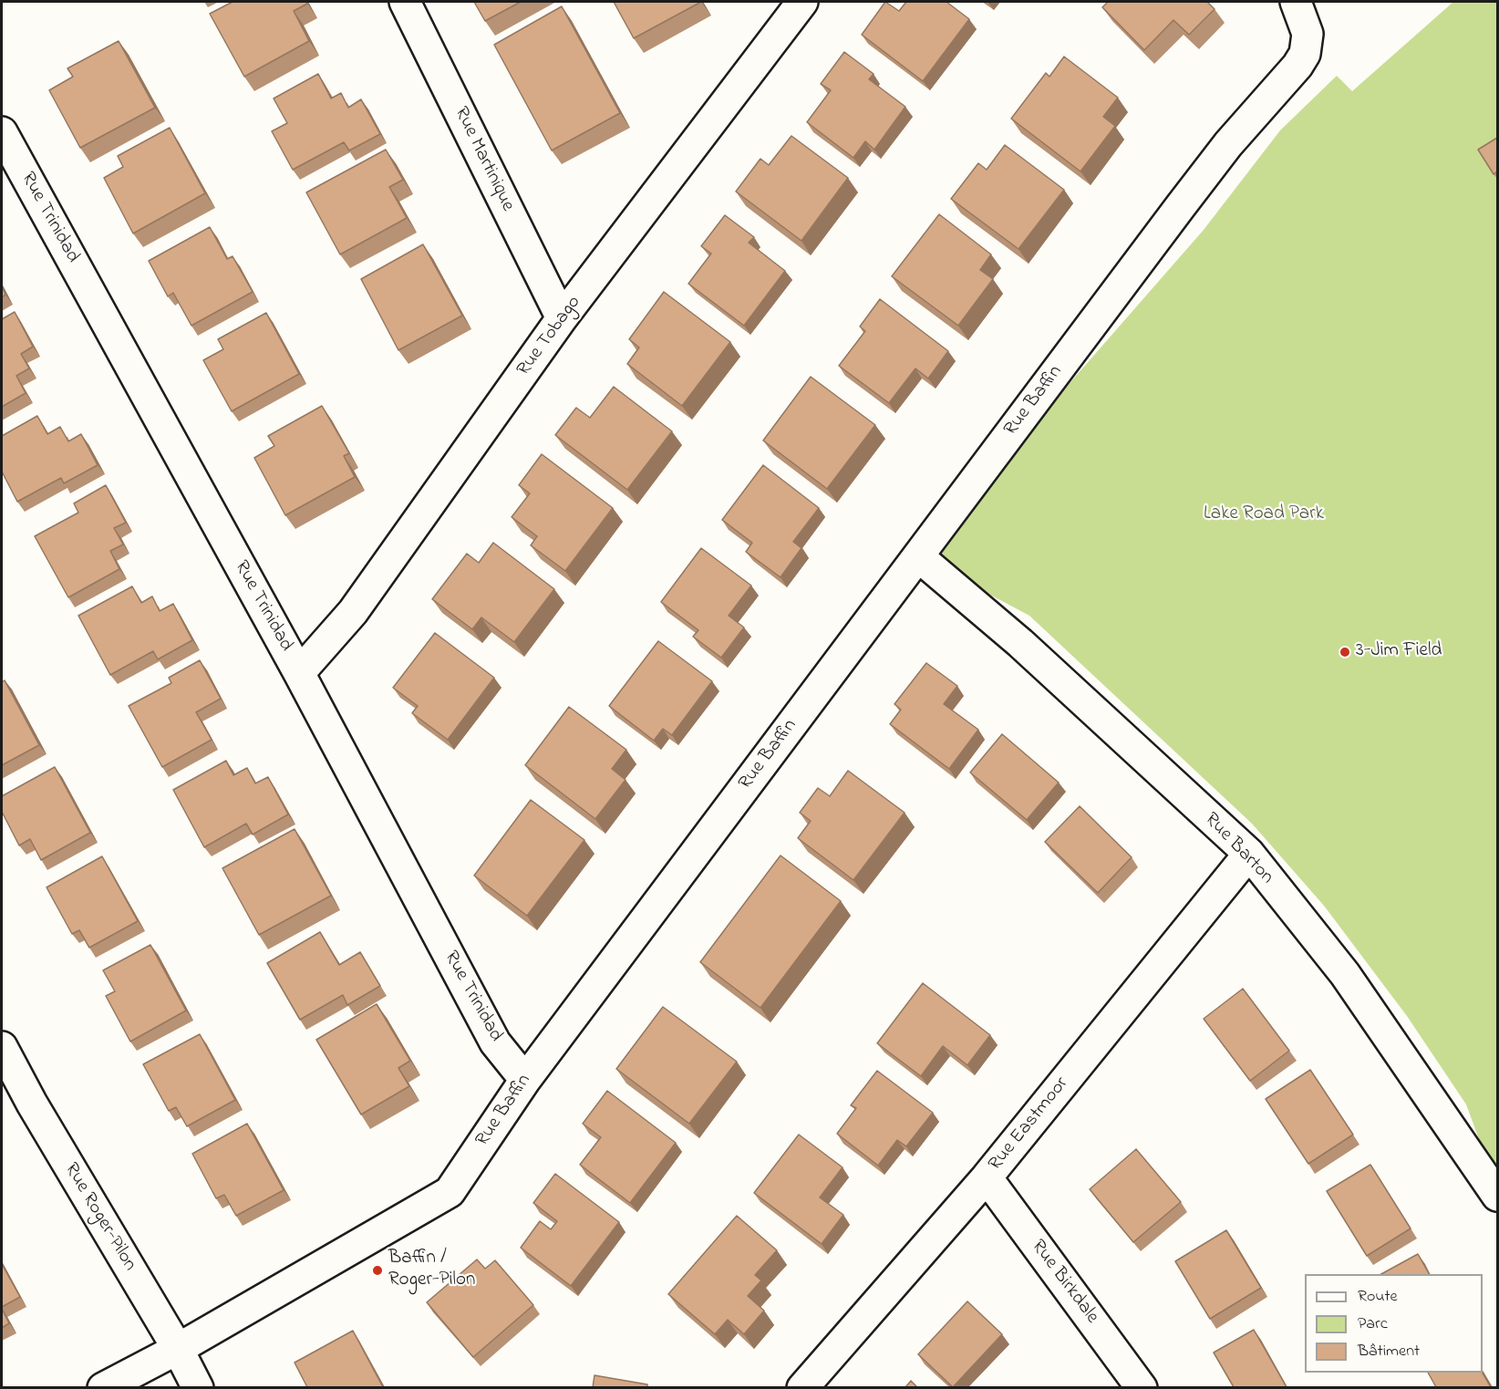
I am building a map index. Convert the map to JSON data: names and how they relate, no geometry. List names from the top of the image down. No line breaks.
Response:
{"streets":{"street":["Rue Martinique","Rue Trinidad","Rue Tobago","Rue Baffin","Rue Barton","Rue Eastmoor","Rue Roger-Pilon","Rue Birkdale"]},"crossings":[["Rue Martinique","Rue Tobago"],["Rue Trinidad","Rue Tobago"],["Rue Trinidad","Rue Baffin"],["Rue Baffin","Rue Barton"],["Rue Baffin","Rue Roger-Pilon"],["Rue Barton","Rue Eastmoor"],["Rue Eastmoor","Rue Birkdale"]],"parks":["Lake Road Park"],"places":["3-Jim Field","Baffin / Roger-Pilon"],"legend":["Route","Parc","Bâtiment"]}
